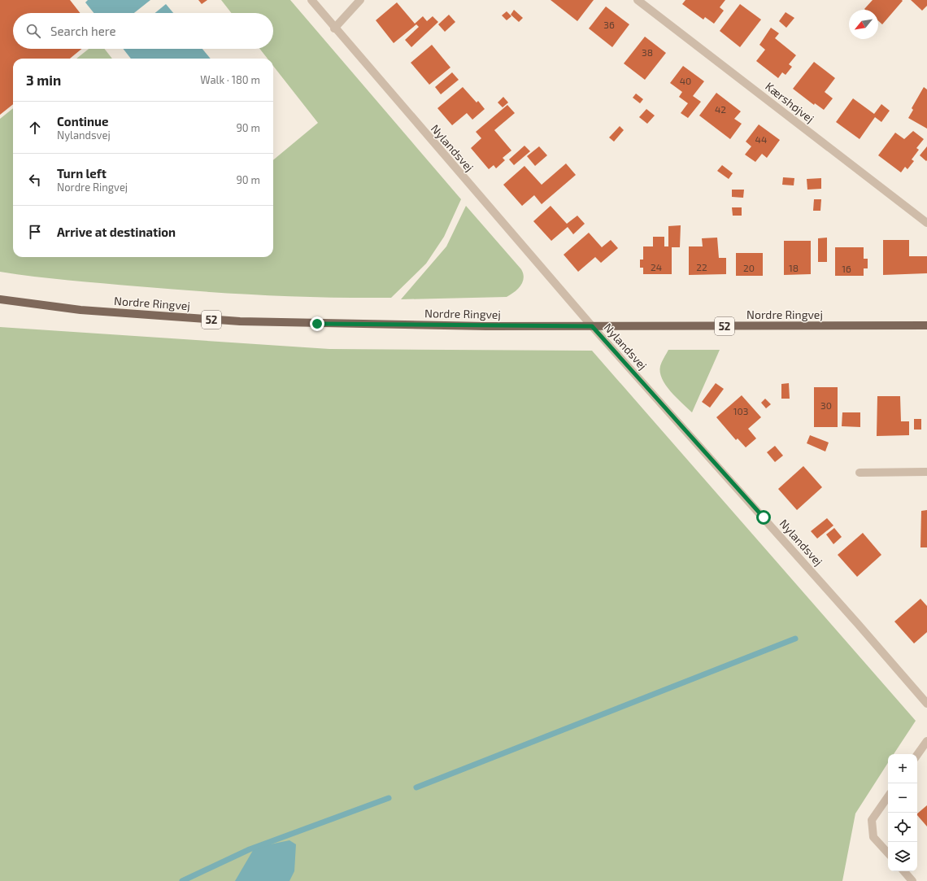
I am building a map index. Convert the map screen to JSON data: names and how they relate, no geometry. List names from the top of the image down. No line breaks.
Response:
{"streets":{"main road":["Nordre Ringvej","52"],"street":["Kærshøjvej","Nylandsvej"]},"crossings":[["Nylandsvej","Nordre Ringvej"]],"house_numbers":["36","38","40","42","44","24","22","20","18","16","30","103"],"north":"bottom left","page":{"search":"Search here","heading":["3 min","Walk · 180 m"],"list":[["Continue","Nylandsvej","90 m"],["Turn left","Nordre Ringvej","90 m"],"Arrive at destination"],"map_buttons":["+","−"]}}
